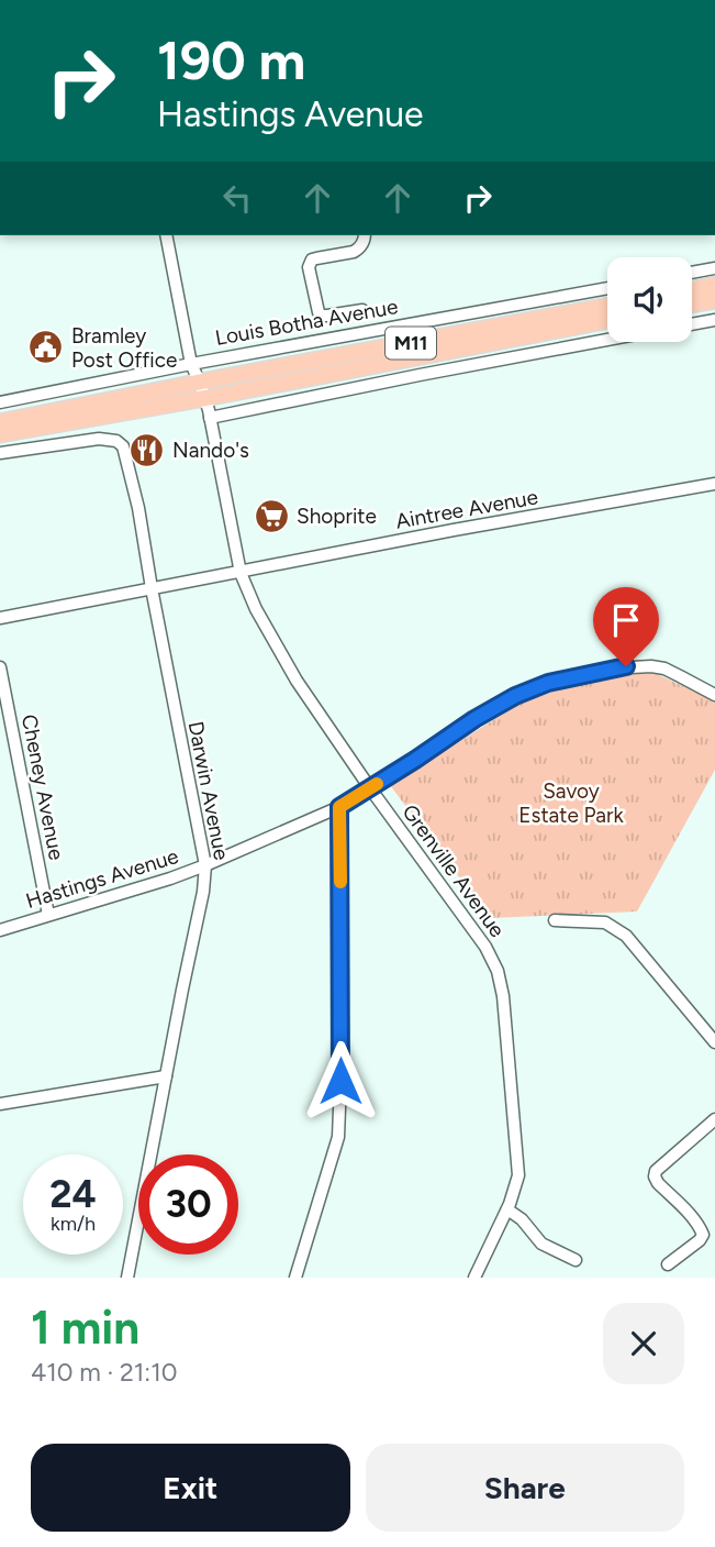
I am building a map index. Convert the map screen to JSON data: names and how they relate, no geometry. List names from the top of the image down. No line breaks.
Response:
{"streets":{"main road":["Louis Botha Avenue","M11"],"street":["Aintree Avenue","Cheney Avenue","Darwin Avenue","Grenville Avenue","Hastings Avenue"]},"crossings":[["Louis Botha Avenue","Grenville Avenue"],["Aintree Avenue","Darwin Avenue"],["Aintree Avenue","Grenville Avenue"],["Cheney Avenue","Hastings Avenue"],["Darwin Avenue","Hastings Avenue"],["Grenville Avenue","Hastings Avenue"]],"parks":["Savoy Estate Park"],"places":{"public building":["Bramley Post Office"],"restaurant":["Nando's"],"supermarket":["Shoprite"]},"page":{"turn":["190 m","Hastings Avenue"],"speed":"24 km/h","limit":"30","heading":["1 min","410 m · 21:10"],"buttons":["Exit","Share"]}}
